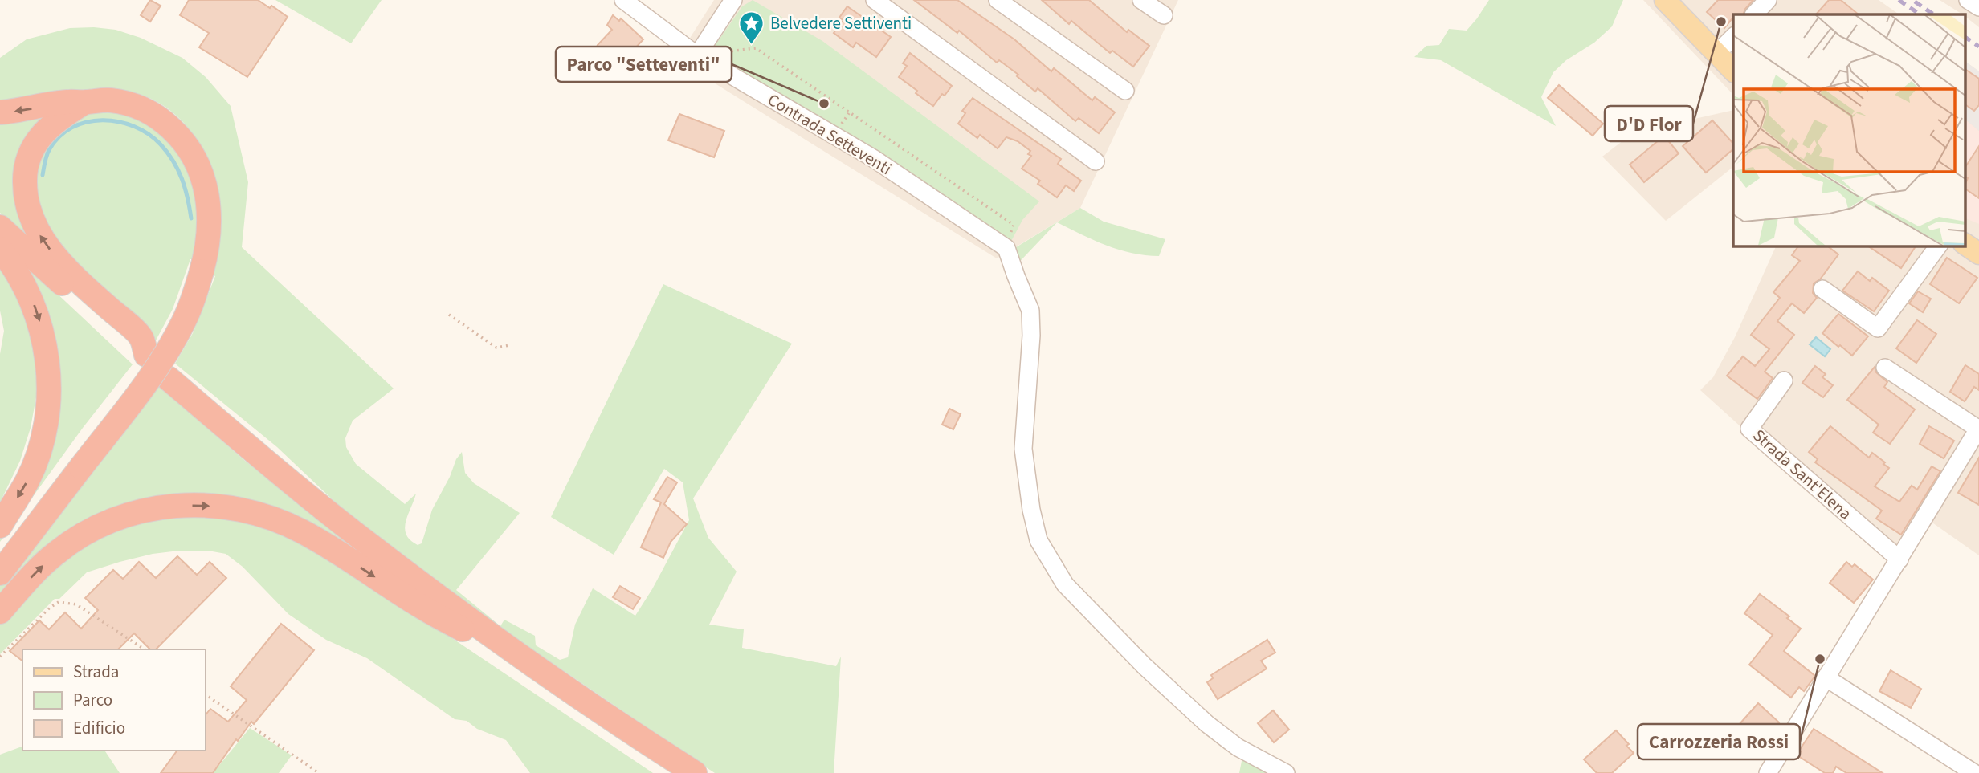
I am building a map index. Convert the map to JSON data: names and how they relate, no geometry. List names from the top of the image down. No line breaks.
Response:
{"streets":{"street":["Contrada Setteventi","Strada Sant'Elena"]},"places":{"other":["D'D Flor","Parco \"Setteventi\"","Carrozzeria Rossi"],"place":["Belvedere Settiventi"]},"legend":["Strada","Parco","Edificio"]}
